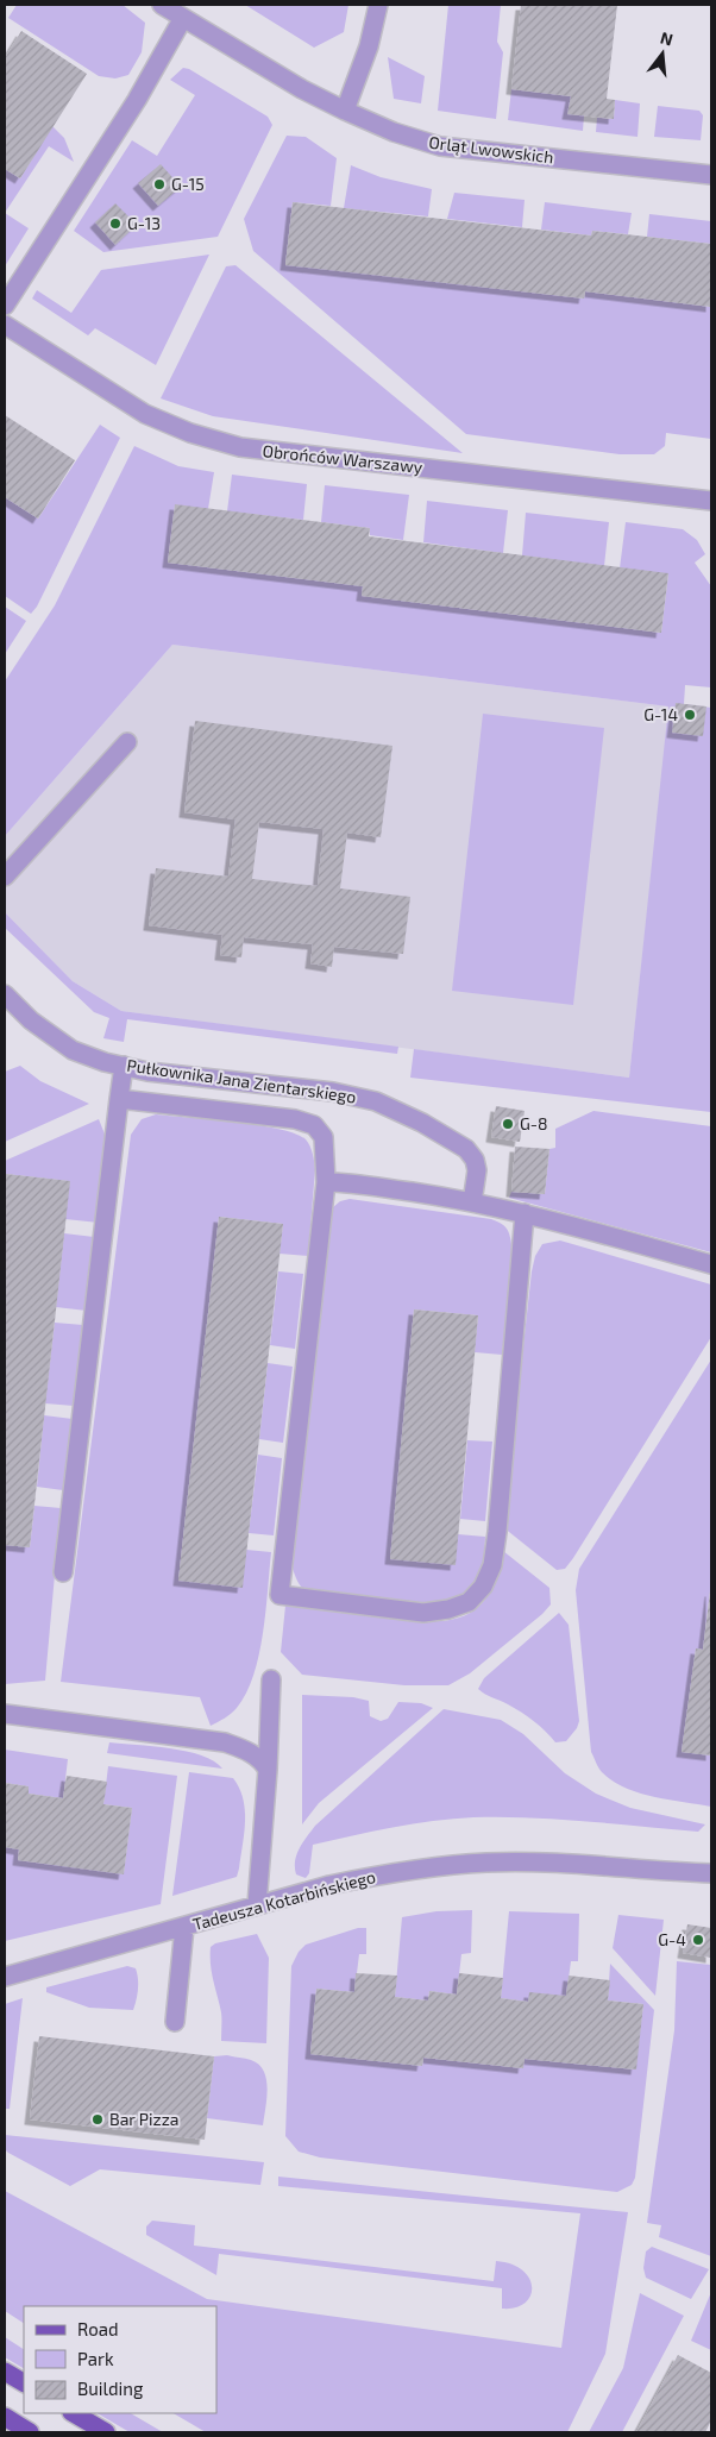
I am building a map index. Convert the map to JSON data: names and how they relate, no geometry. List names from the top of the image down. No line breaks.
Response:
{"streets":{"street":["Orląt Lwowskich","Obrońców Warszawy","Pułkownika Jana Zientarskiego","Tadeusza Kotarbińskiego"]},"places":["G-15","G-13","G-14","G-8","G-4","Bar Pizza"],"legend":["Road","Park","Building"],"north":"top"}
